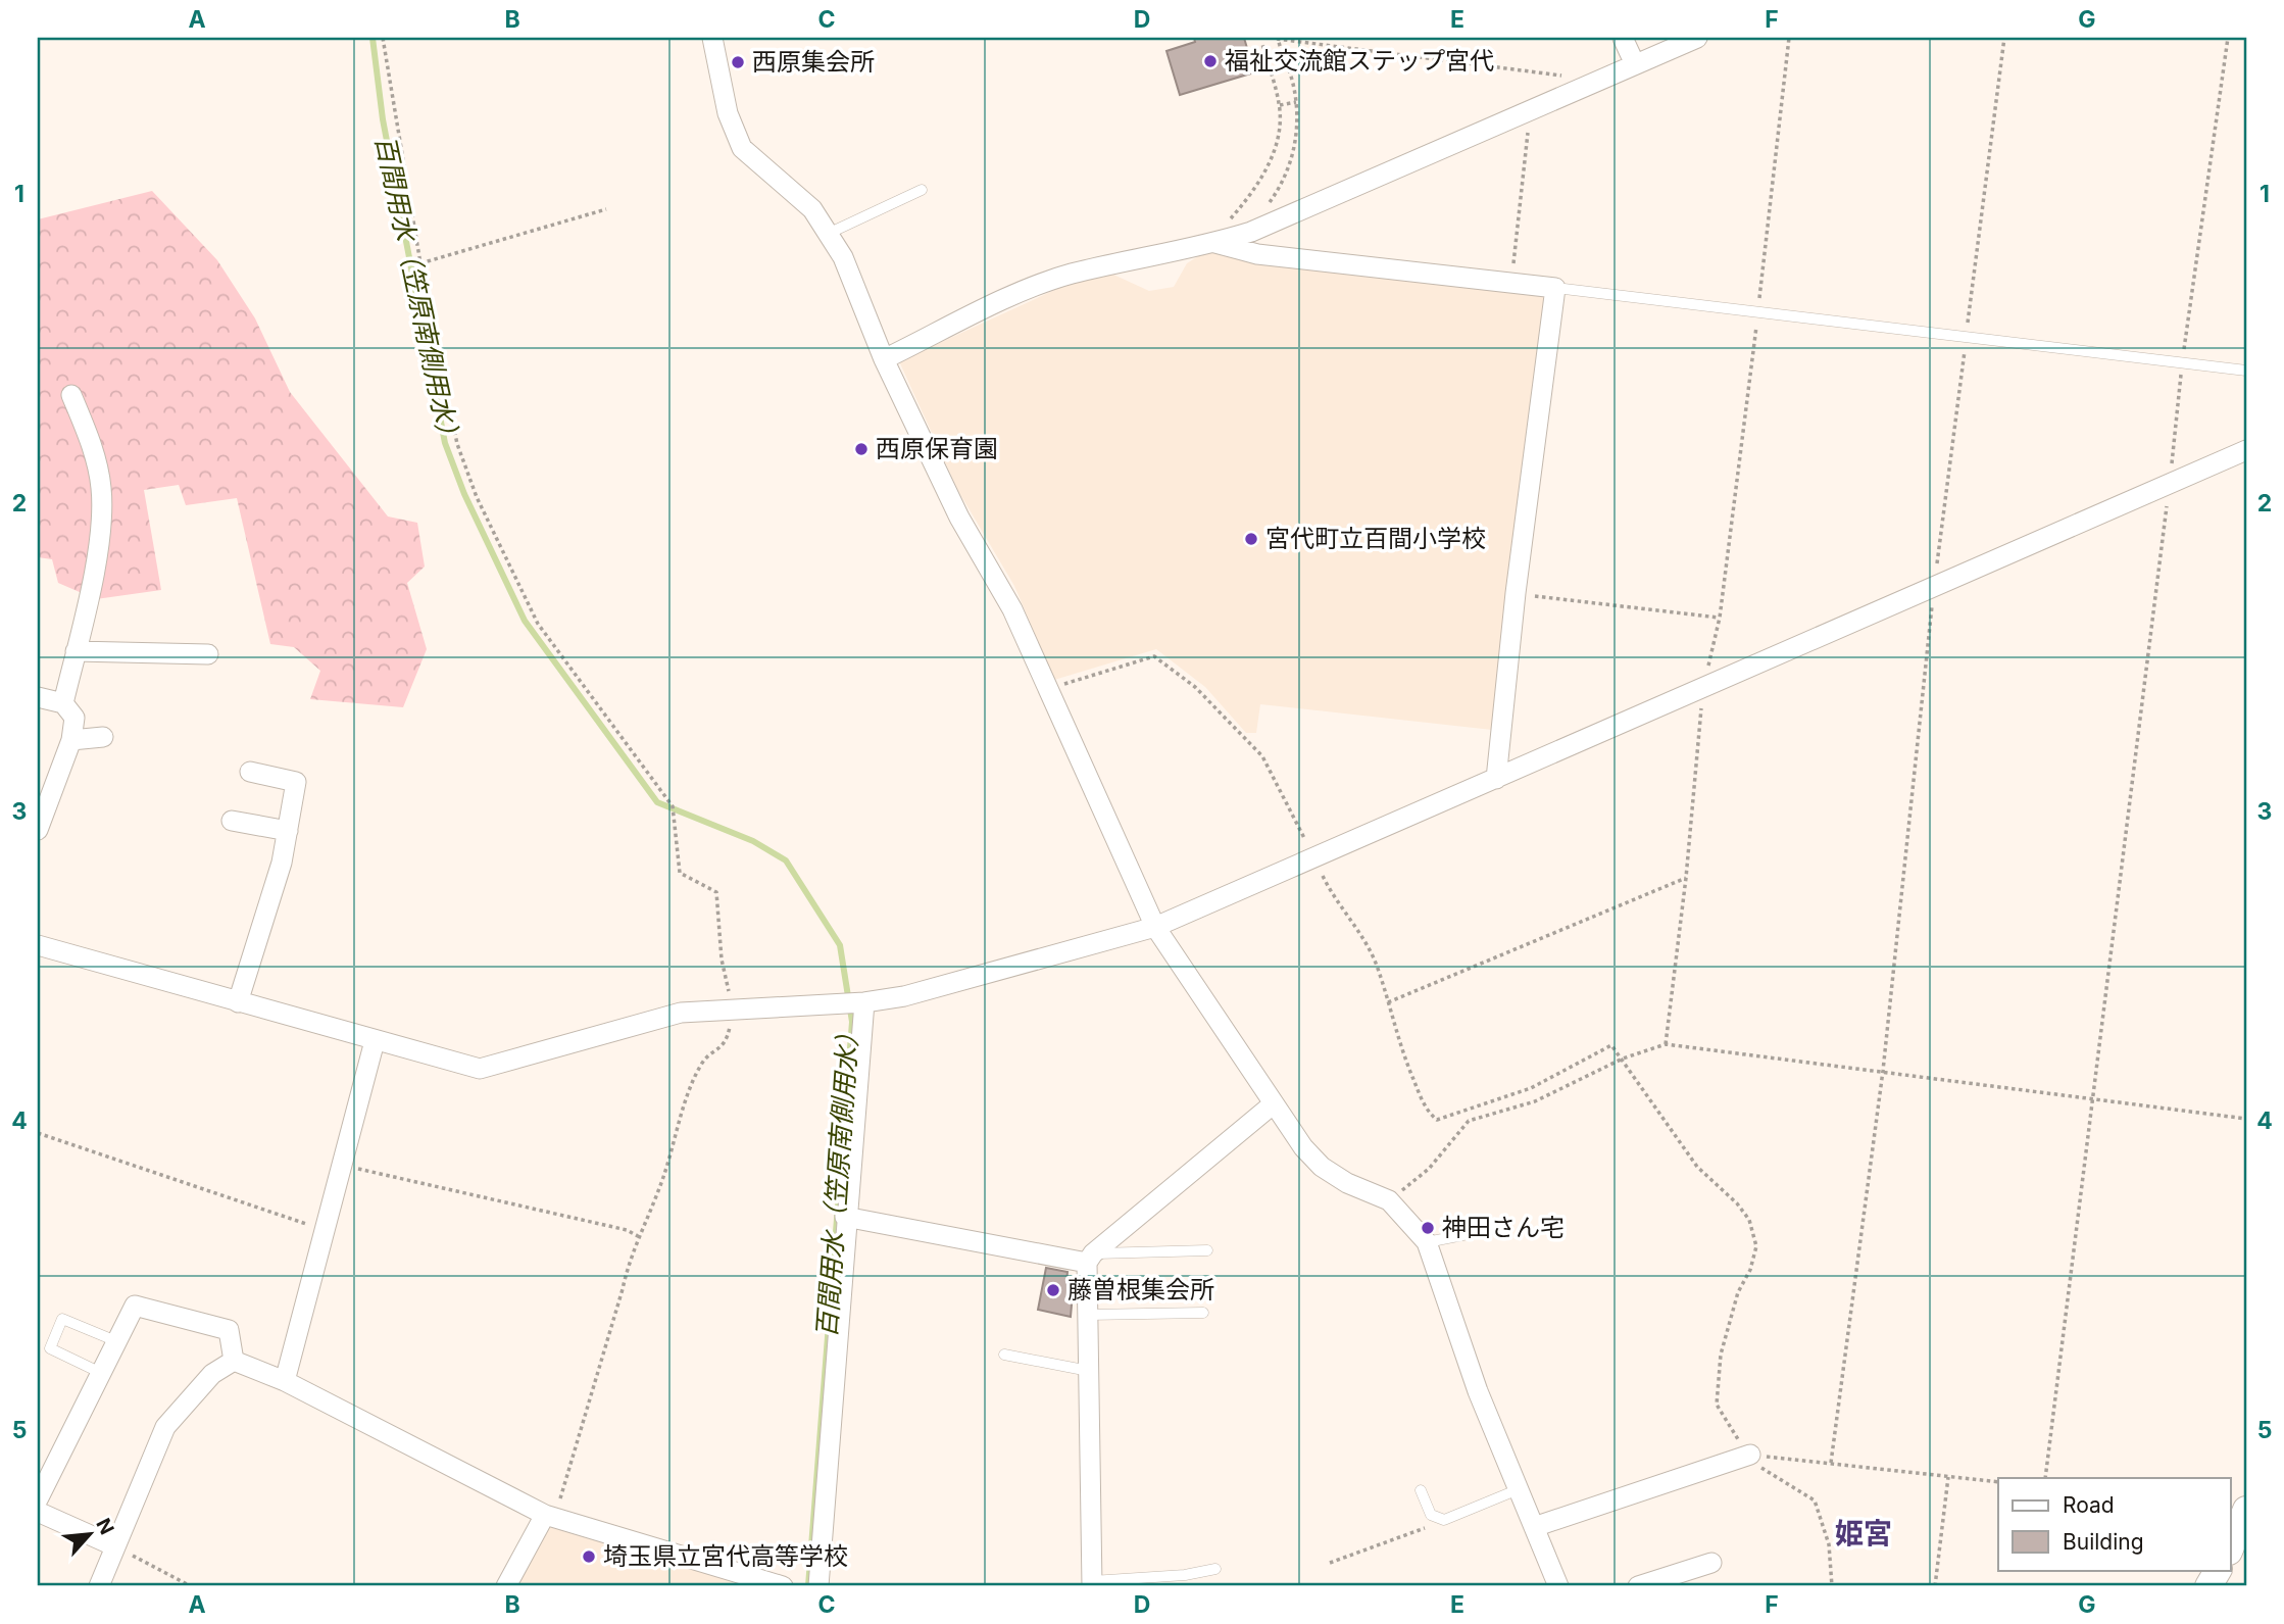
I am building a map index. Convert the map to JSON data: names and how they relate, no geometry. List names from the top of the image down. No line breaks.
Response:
{"districts":["姫宮"],"water":["百間用水（笠原南側用水）"],"places":["福祉交流館ステップ宮代","西原集会所","西原保育園","宮代町立百間小学校","神田さん宅","藤曽根集会所","埼玉県立宮代高等学校"],"legend":["Road","Building"],"north":"top right","grid":{"columns":["A","B","C","D","E","F","G"],"rows":["1","2","3","4","5"]}}
